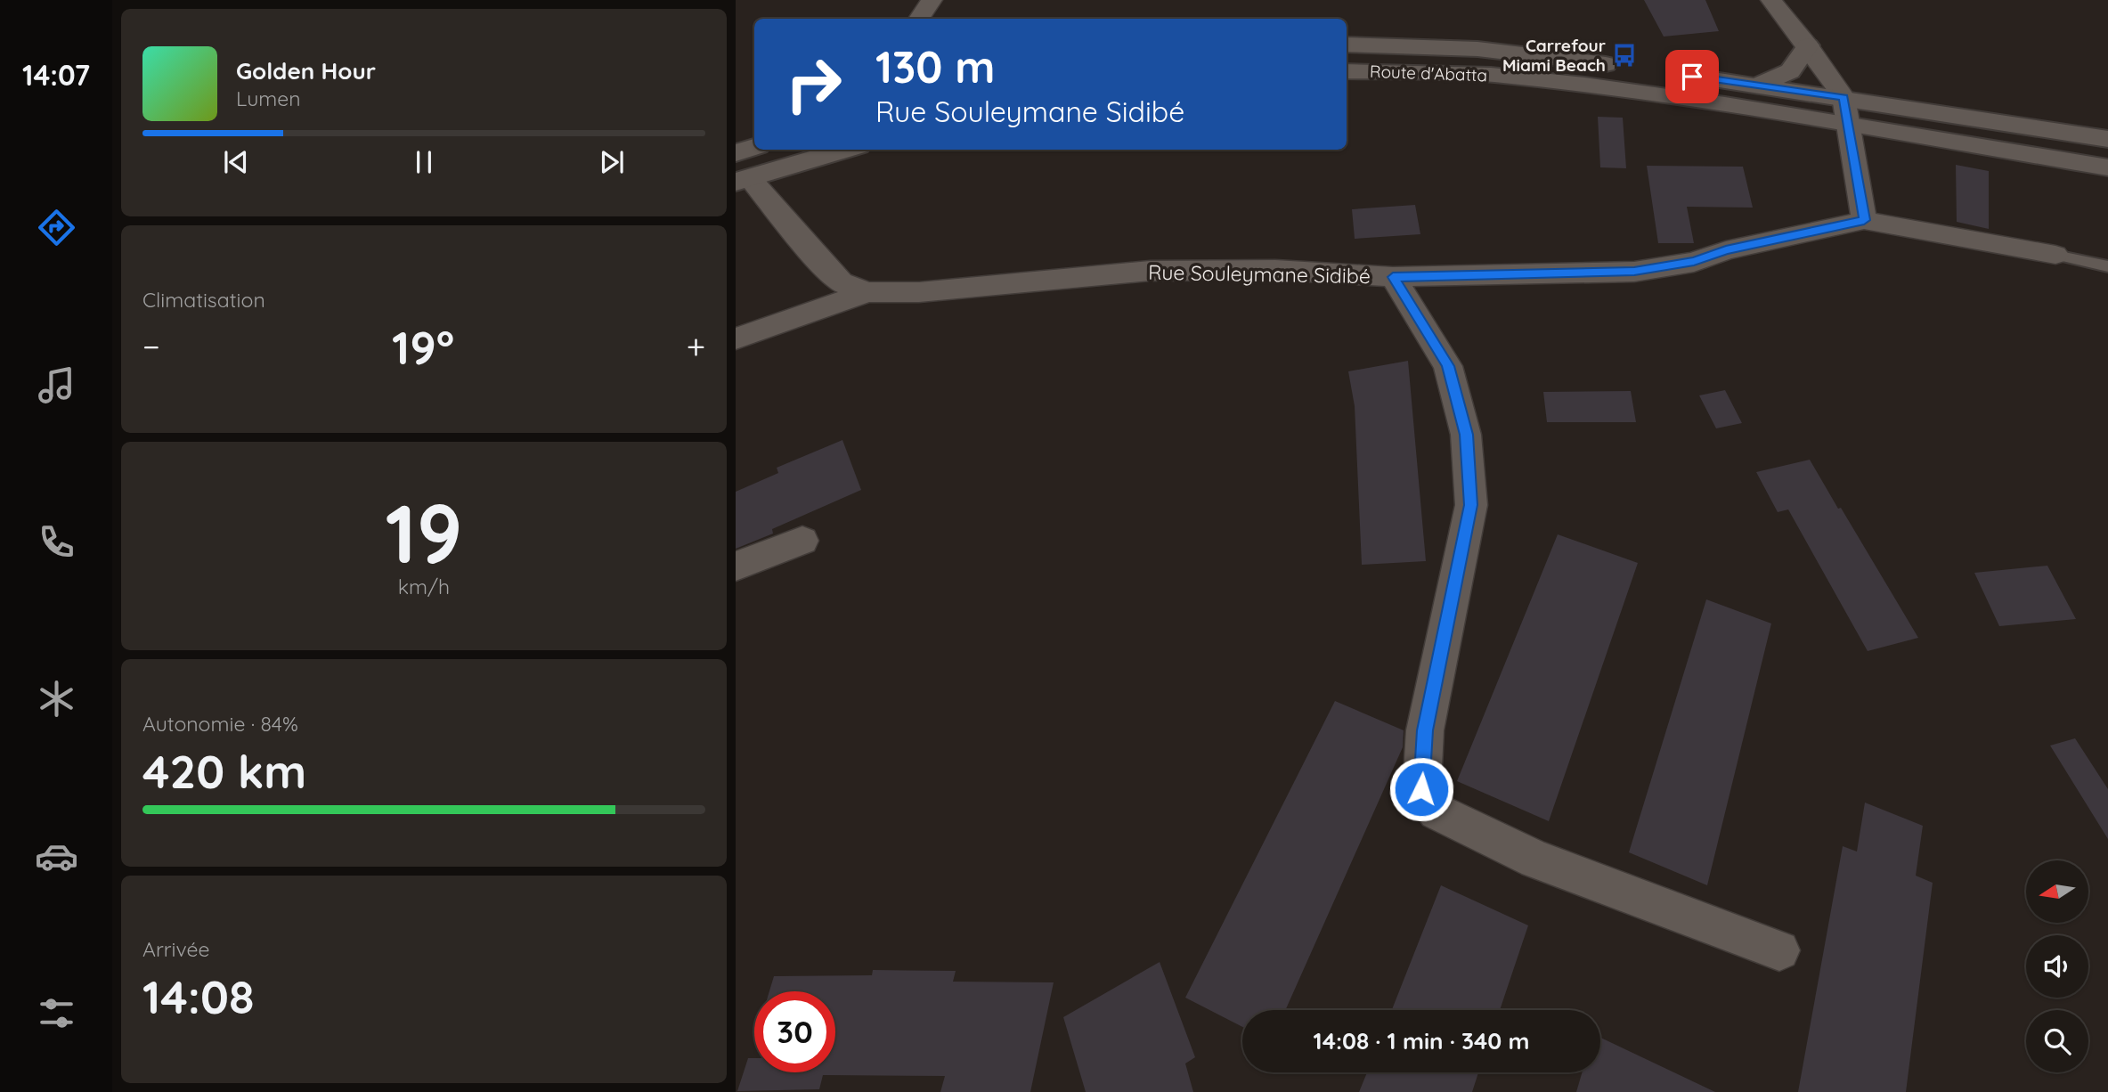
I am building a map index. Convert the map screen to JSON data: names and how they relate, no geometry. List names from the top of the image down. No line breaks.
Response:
{"streets":{"street":["Route d'Abatta","Rue Souleymane Sidibé"]},"places":{"bus stop":["Carrefour Miami Beach"]},"north":"left","page":{"tabs":"14:07","turn":["130 m","Rue Souleymane Sidibé"],"song":["Golden Hour","Lumen"],"tile":["Climatisation",["19","km/h"],["Autonomie · 84%","420 km"],["Arrivée","14:08"]],"heat":["−","19°","+"],"limit":"30","trip":"14:08 · 1 min · 340 m"}}
